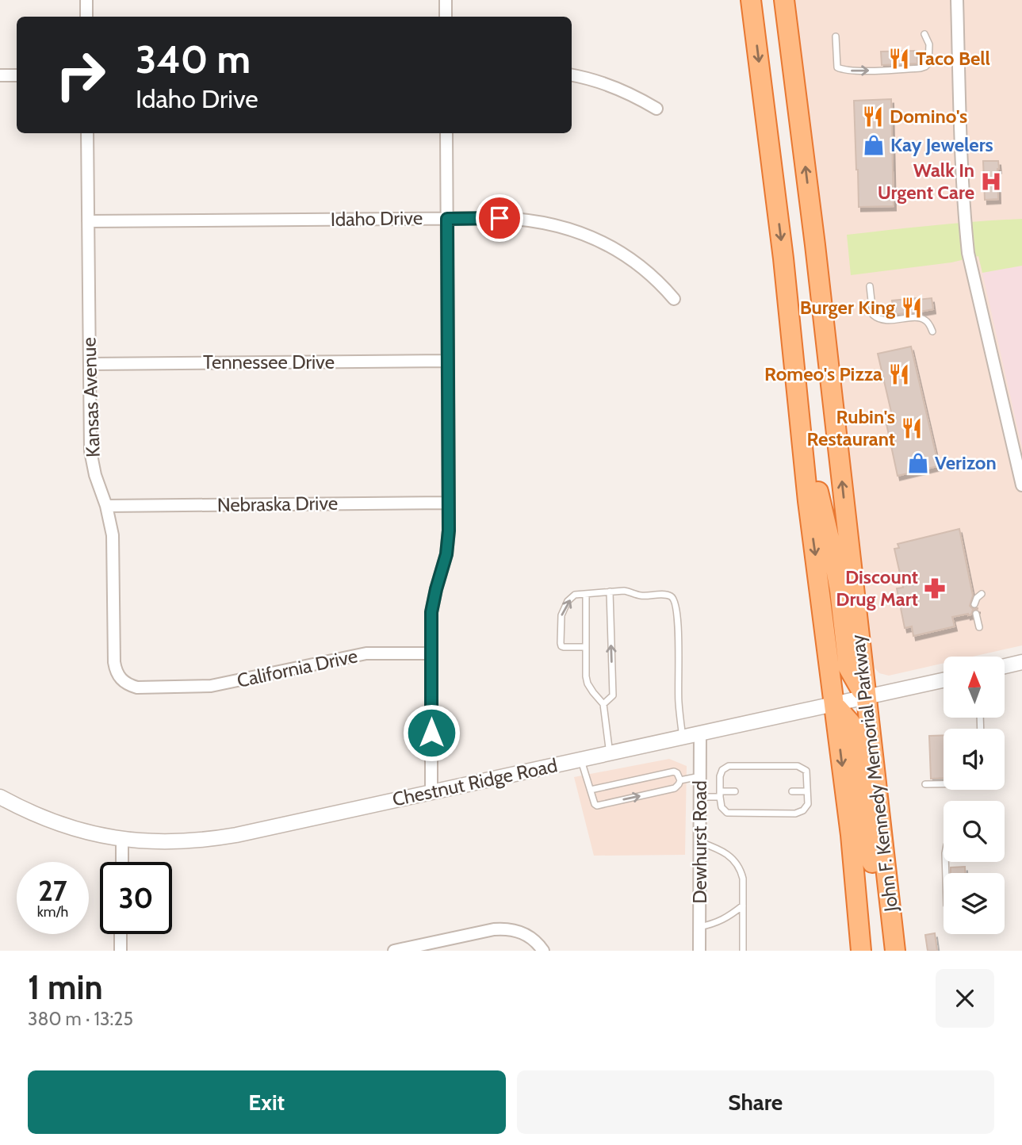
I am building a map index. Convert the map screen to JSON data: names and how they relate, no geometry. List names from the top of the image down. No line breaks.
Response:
{"streets":{"highway":["John F. Kennedy Memorial Parkway"],"street":["Idaho Drive","Tennessee Drive","Kansas Avenue","Nebraska Drive","California Drive","Chestnut Ridge Road","Dewhurst Road"]},"crossings":[["Idaho Drive","Kansas Avenue"],["Tennessee Drive","Kansas Avenue"],["Kansas Avenue","Nebraska Drive"],["Kansas Avenue","California Drive"],["John F. Kennedy Memorial Parkway","Chestnut Ridge Road"],["Chestnut Ridge Road","Dewhurst Road"]],"places":{"restaurant":["Taco Bell","Domino's","Burger King","Romeo's Pizza","Rubin's Restaurant"],"shop":["Kay Jewelers","Verizon"],"hospital":["Walk In Urgent Care"],"pharmacy":["Discount Drug Mart"]},"north":"top","page":{"turn":["340 m","Idaho Drive"],"speed":"27 km/h","limit":"30","heading":["1 min","380 m · 13:25"],"buttons":["Exit","Share"]}}
